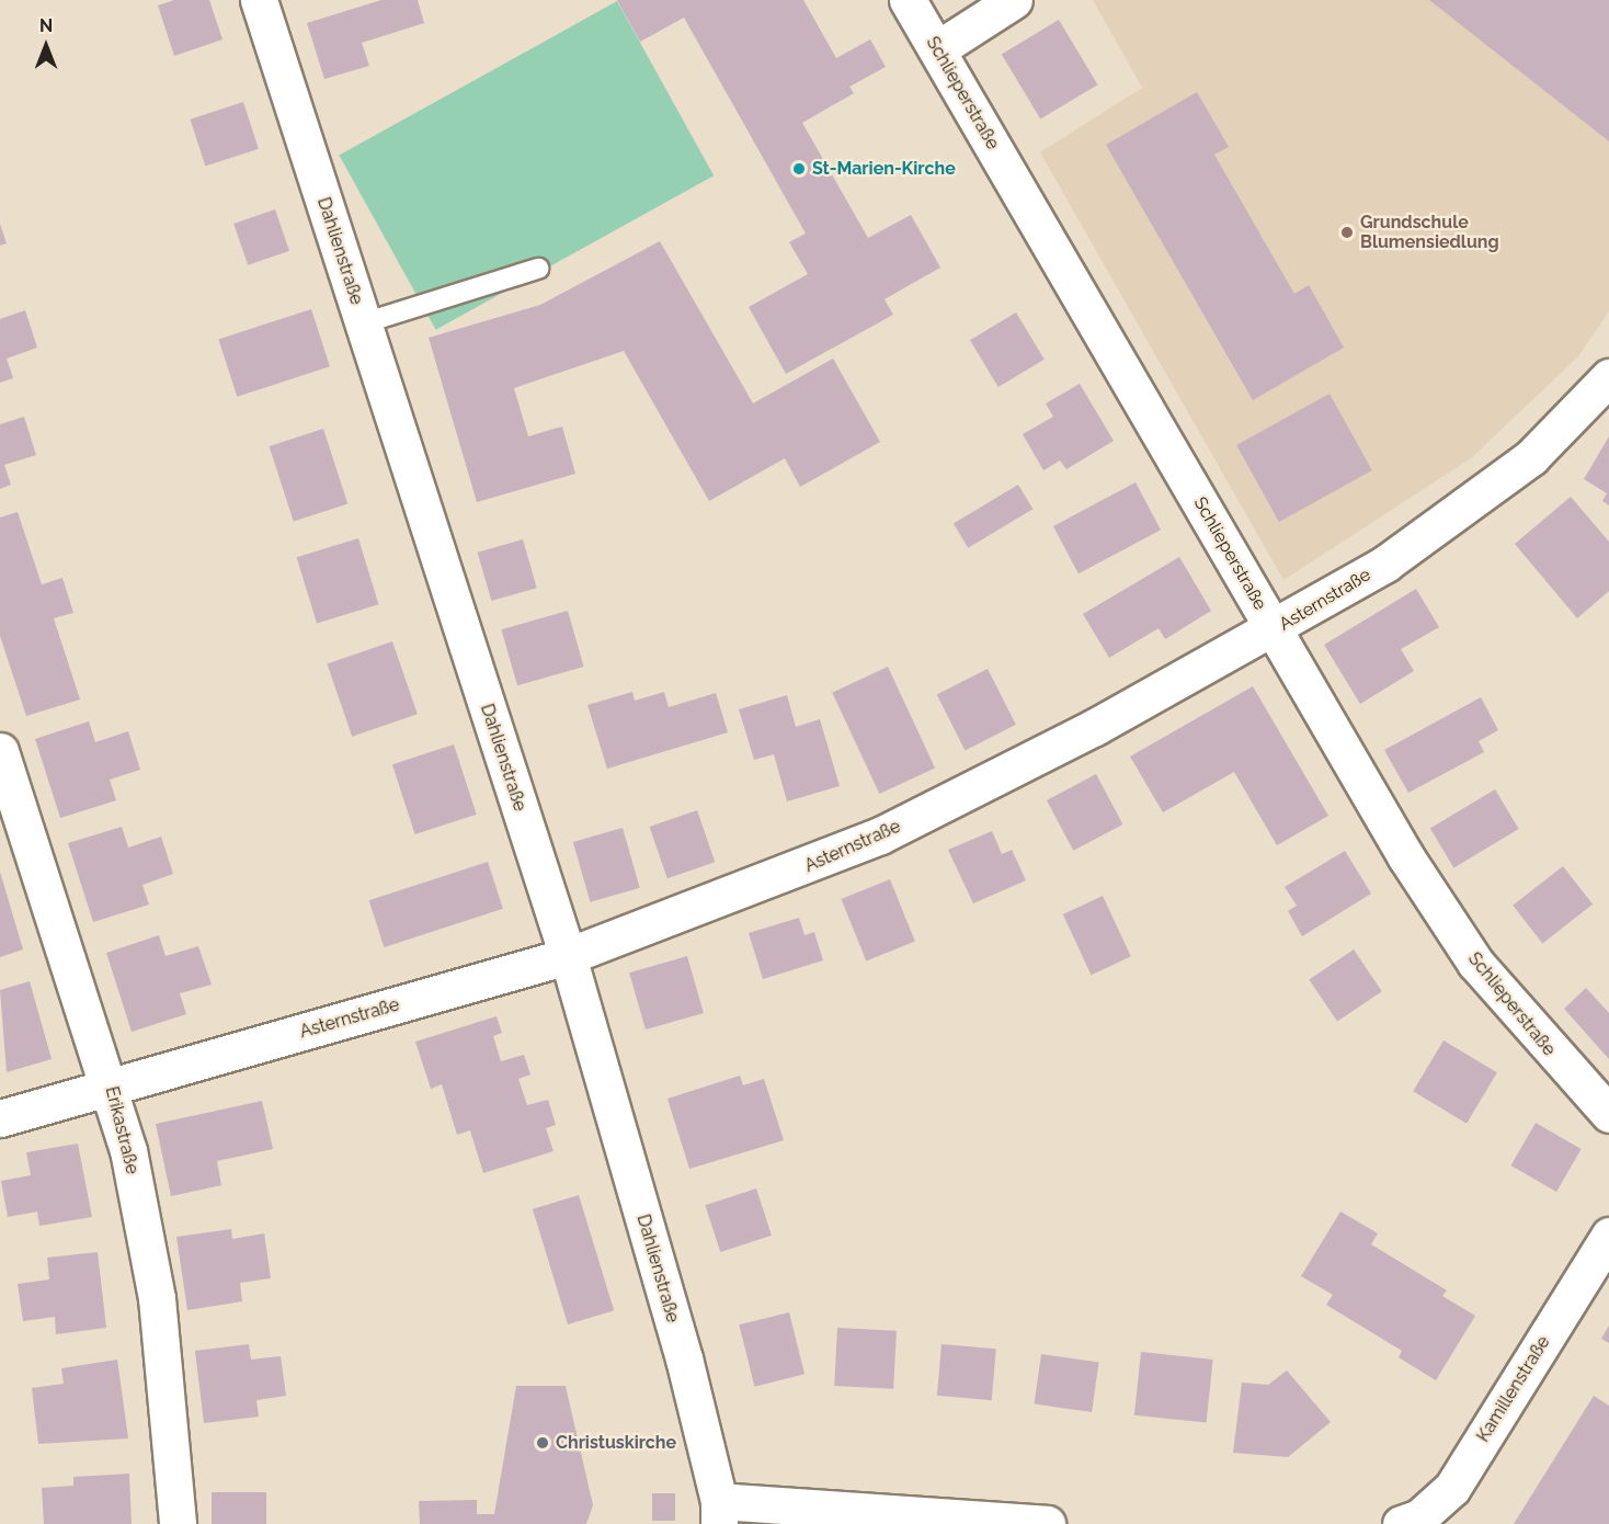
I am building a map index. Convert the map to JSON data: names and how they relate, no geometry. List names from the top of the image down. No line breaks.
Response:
{"streets":{"street":["Schlieperstraße","Dahlienstraße","Asternstraße","Erikastraße","Kamillenstraße"]},"crossings":[["Schlieperstraße","Asternstraße"],["Dahlienstraße","Asternstraße"],["Asternstraße","Erikastraße"]],"places":["St-Marien-Kirche","Grundschule Blumensiedlung","Christuskirche"],"north":"top"}
